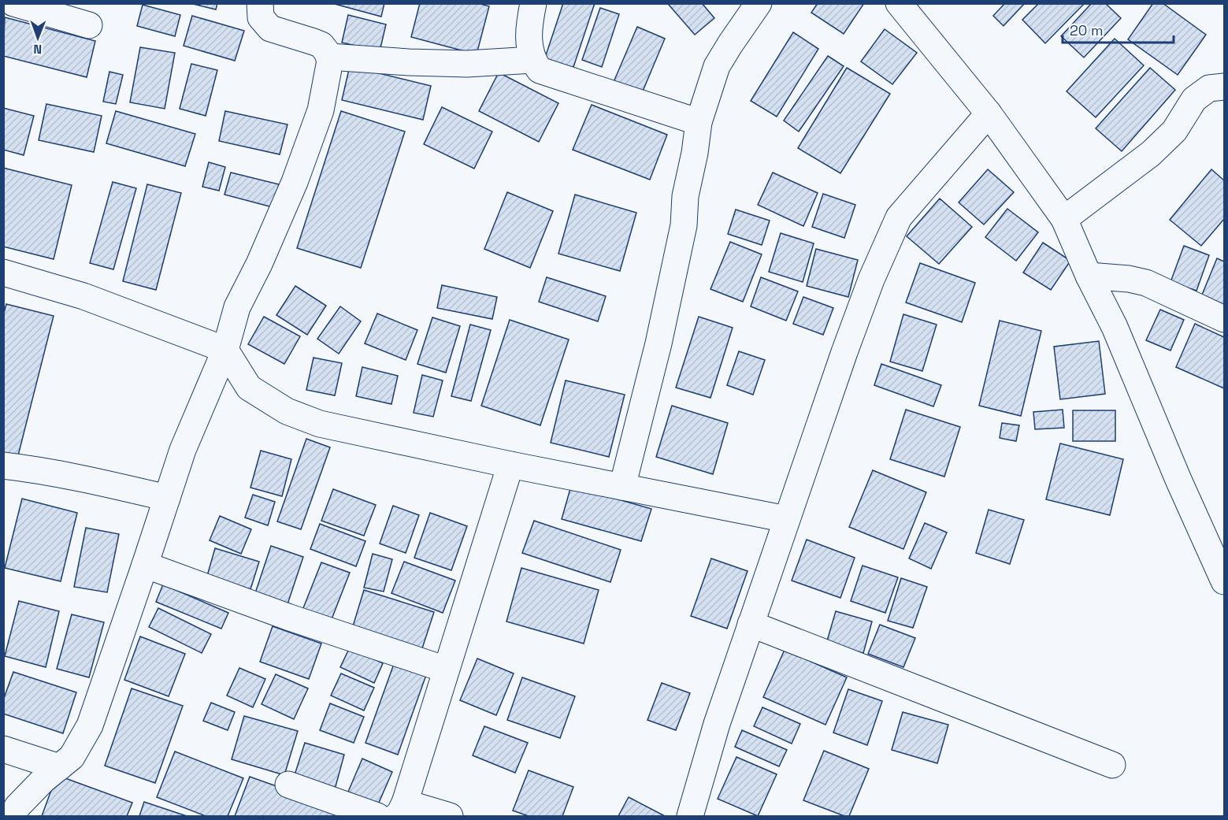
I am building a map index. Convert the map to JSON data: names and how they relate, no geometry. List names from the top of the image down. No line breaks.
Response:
{"scale_bar":"20 m","north":"bottom"}
